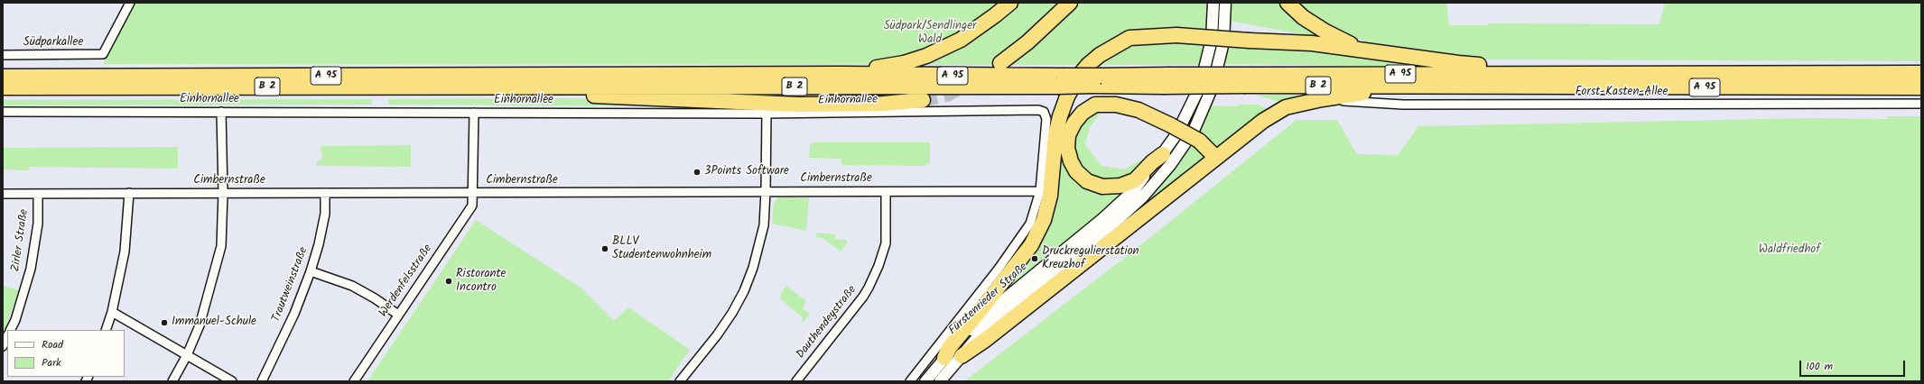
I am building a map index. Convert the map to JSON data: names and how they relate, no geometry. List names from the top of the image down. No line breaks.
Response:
{"streets":{"highway":["A 95","B 2"],"main road":["Fürstenrieder Straße"],"street":["Südparkallee","Forst-Kasten-Allee","Einhornallee","Cimbernstraße","Zirler Straße","Werdenfelsstraße","Trautweinstraße","Dauthendeystraße"]},"crossings":[["A 95","B 2"],["Einhornallee","Werdenfelsstraße"],["Einhornallee","Fürstenrieder Straße"],["Cimbernstraße","Zirler Straße"],["Cimbernstraße","Werdenfelsstraße"],["Cimbernstraße","Trautweinstraße"],["Cimbernstraße","Fürstenrieder Straße"],["Cimbernstraße","Dauthendeystraße"]],"parks":["Südpark/Sendlinger Wald","Waldfriedhof"],"places":["3Points Software","BLLV Studentenwohnheim","Druckregulierstation Kreuzhof","Ristorante Incontro","Immanuel-Schule"],"legend":["Road","Park"],"scale_bar":"100 m"}
